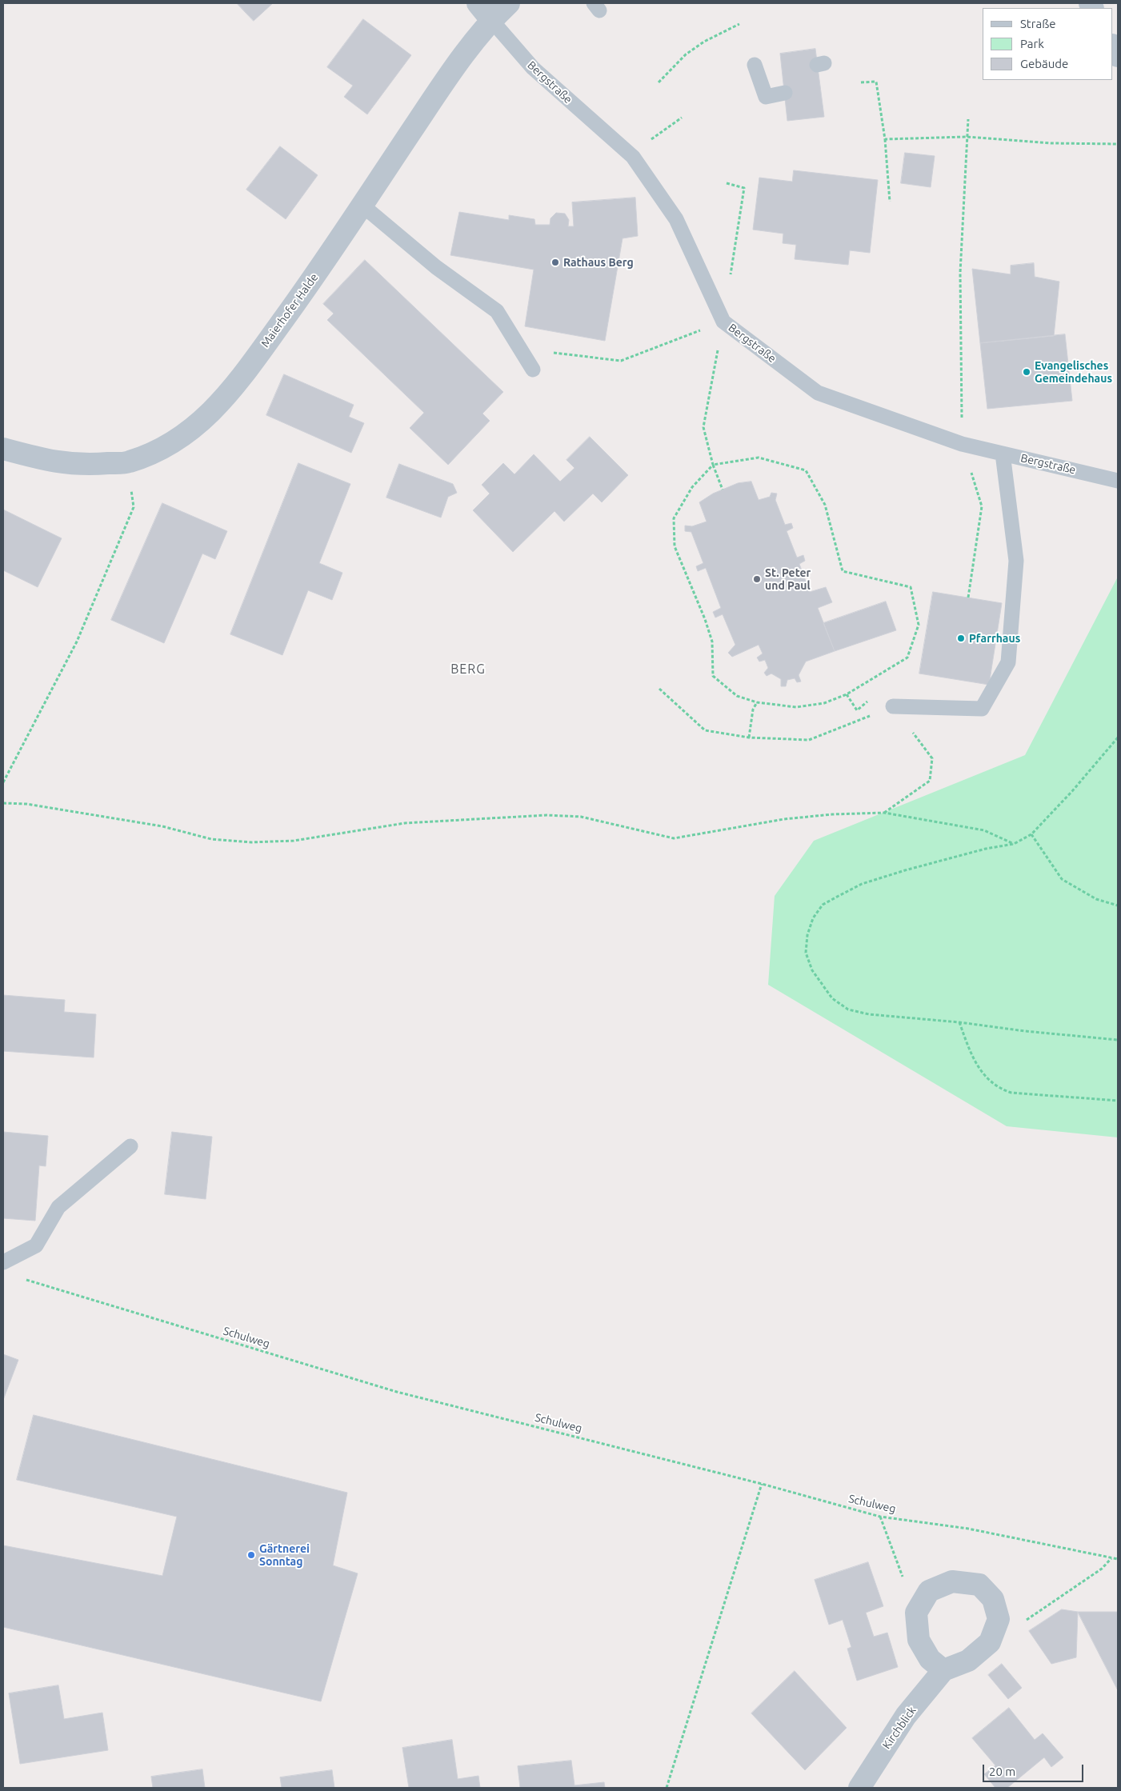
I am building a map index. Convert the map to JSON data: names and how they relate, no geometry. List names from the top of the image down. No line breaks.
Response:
{"streets":{"street":["Bergstraße","Maierhofer Halde","Kirchblick"],"path":["Schulweg"]},"crossings":[["Bergstraße","Maierhofer Halde"]],"districts":["BERG"],"places":["Rathaus Berg","Evangelisches Gemeindehaus","St. Peter und Paul","Pfarrhaus","Gärtnerei Sonntag"],"legend":["Straße","Park","Gebäude"],"scale_bar":"20 m"}
